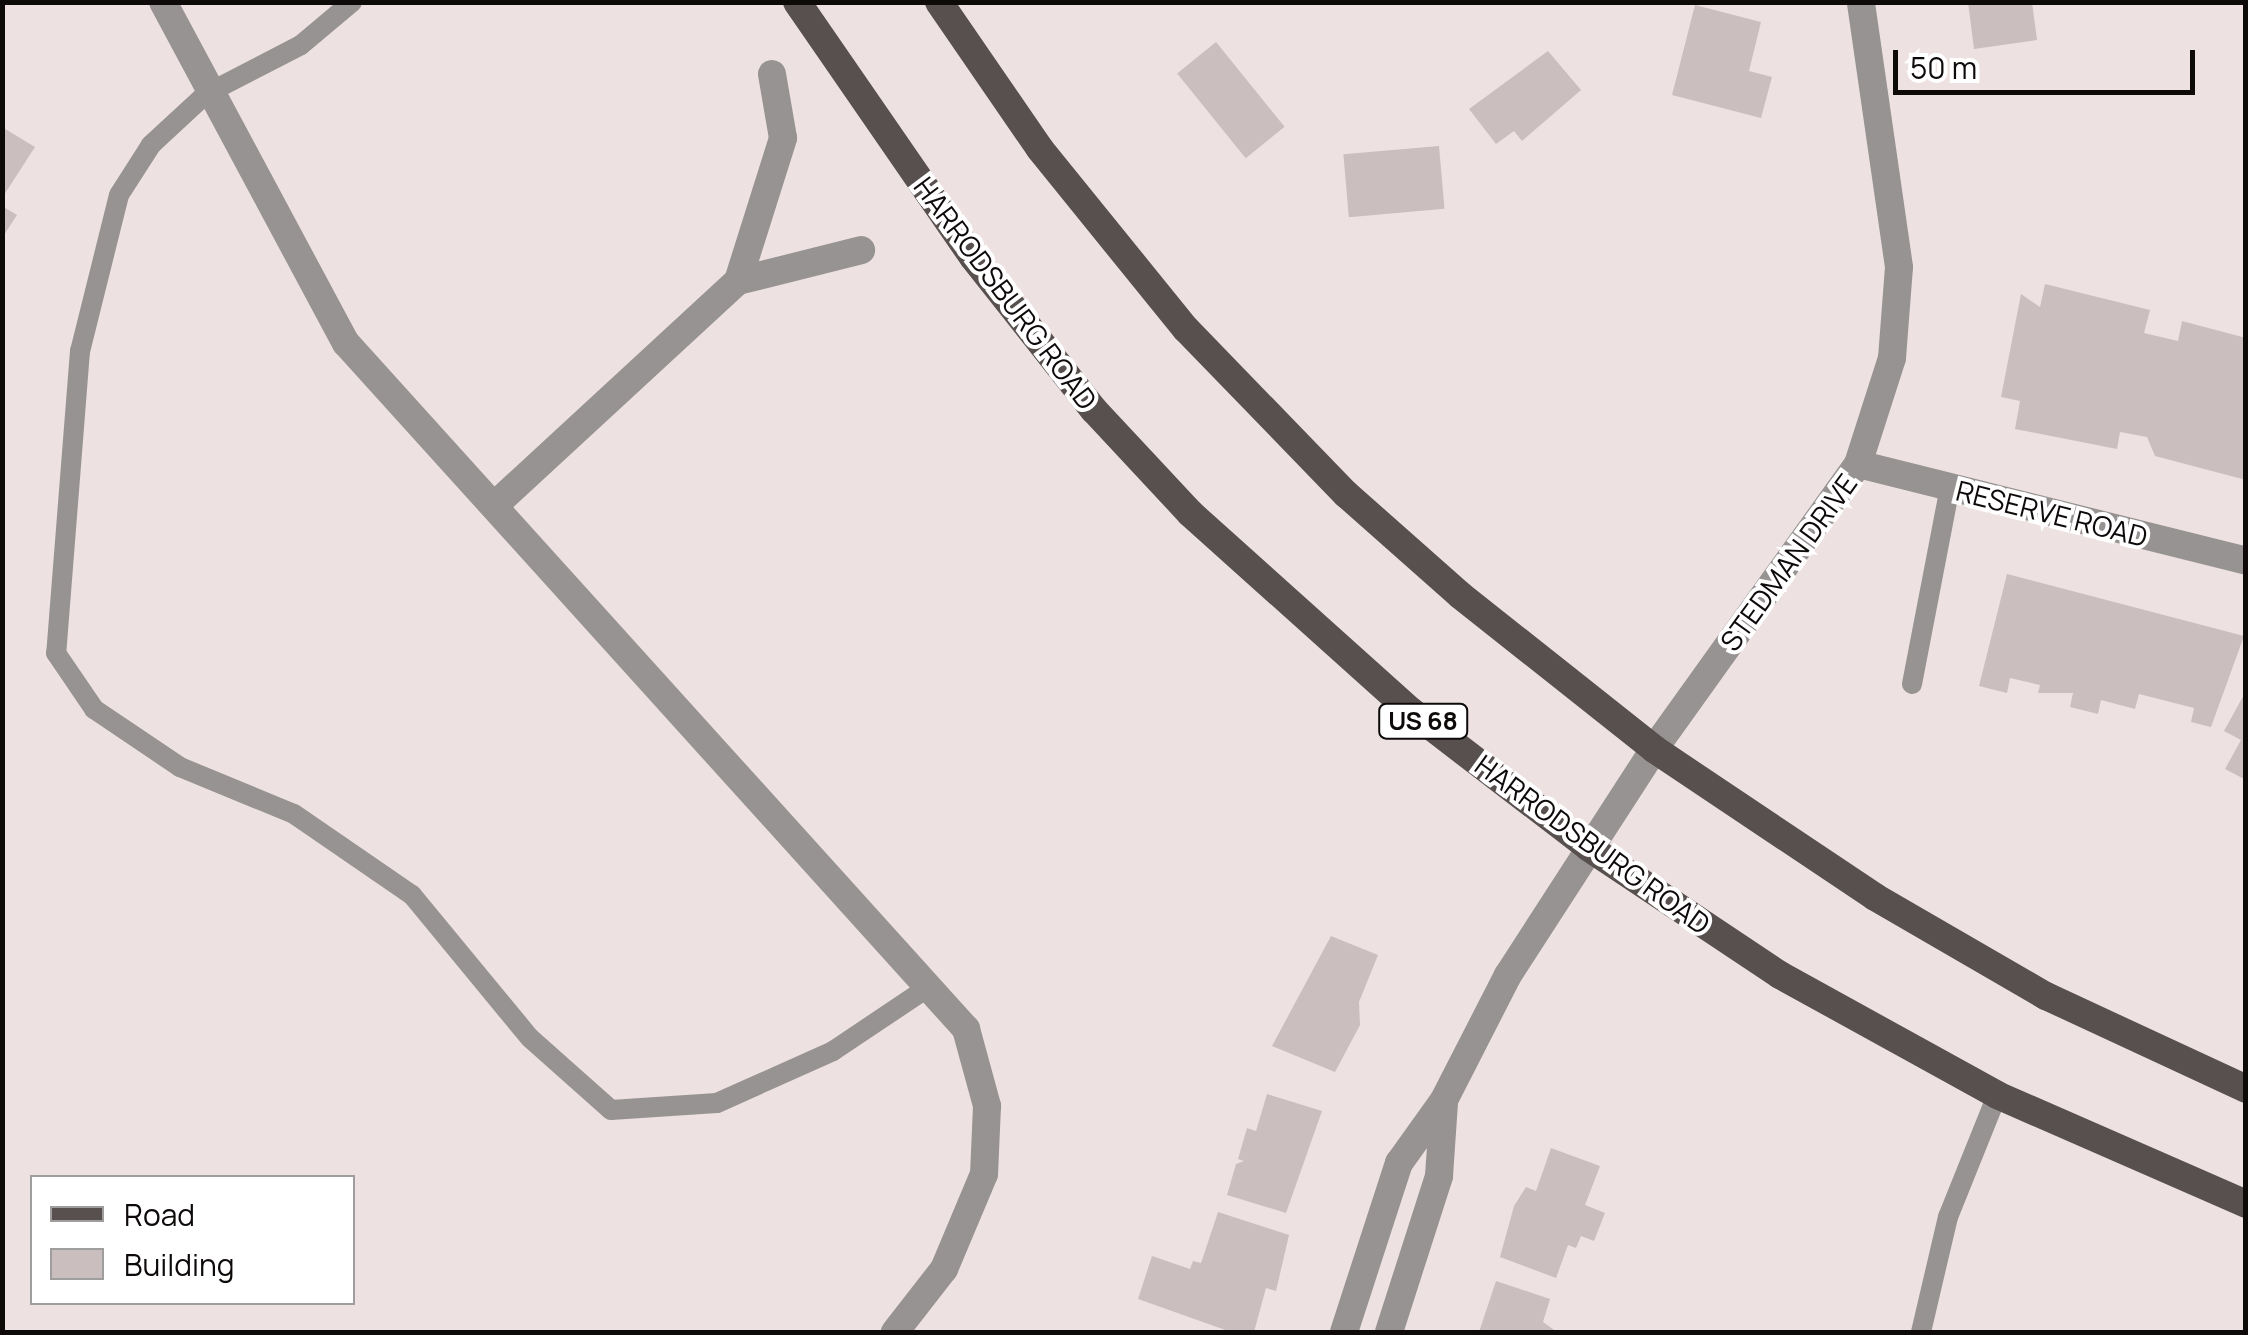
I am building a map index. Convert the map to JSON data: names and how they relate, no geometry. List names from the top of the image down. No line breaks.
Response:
{"streets":{"main road":["HARRODSBURG ROAD","US 68"],"street":["RESERVE ROAD","STEDMAN DRIVE"]},"crossings":[["HARRODSBURG ROAD","STEDMAN DRIVE"],["RESERVE ROAD","STEDMAN DRIVE"]],"legend":["Road","Building"],"scale_bar":"50 m"}
